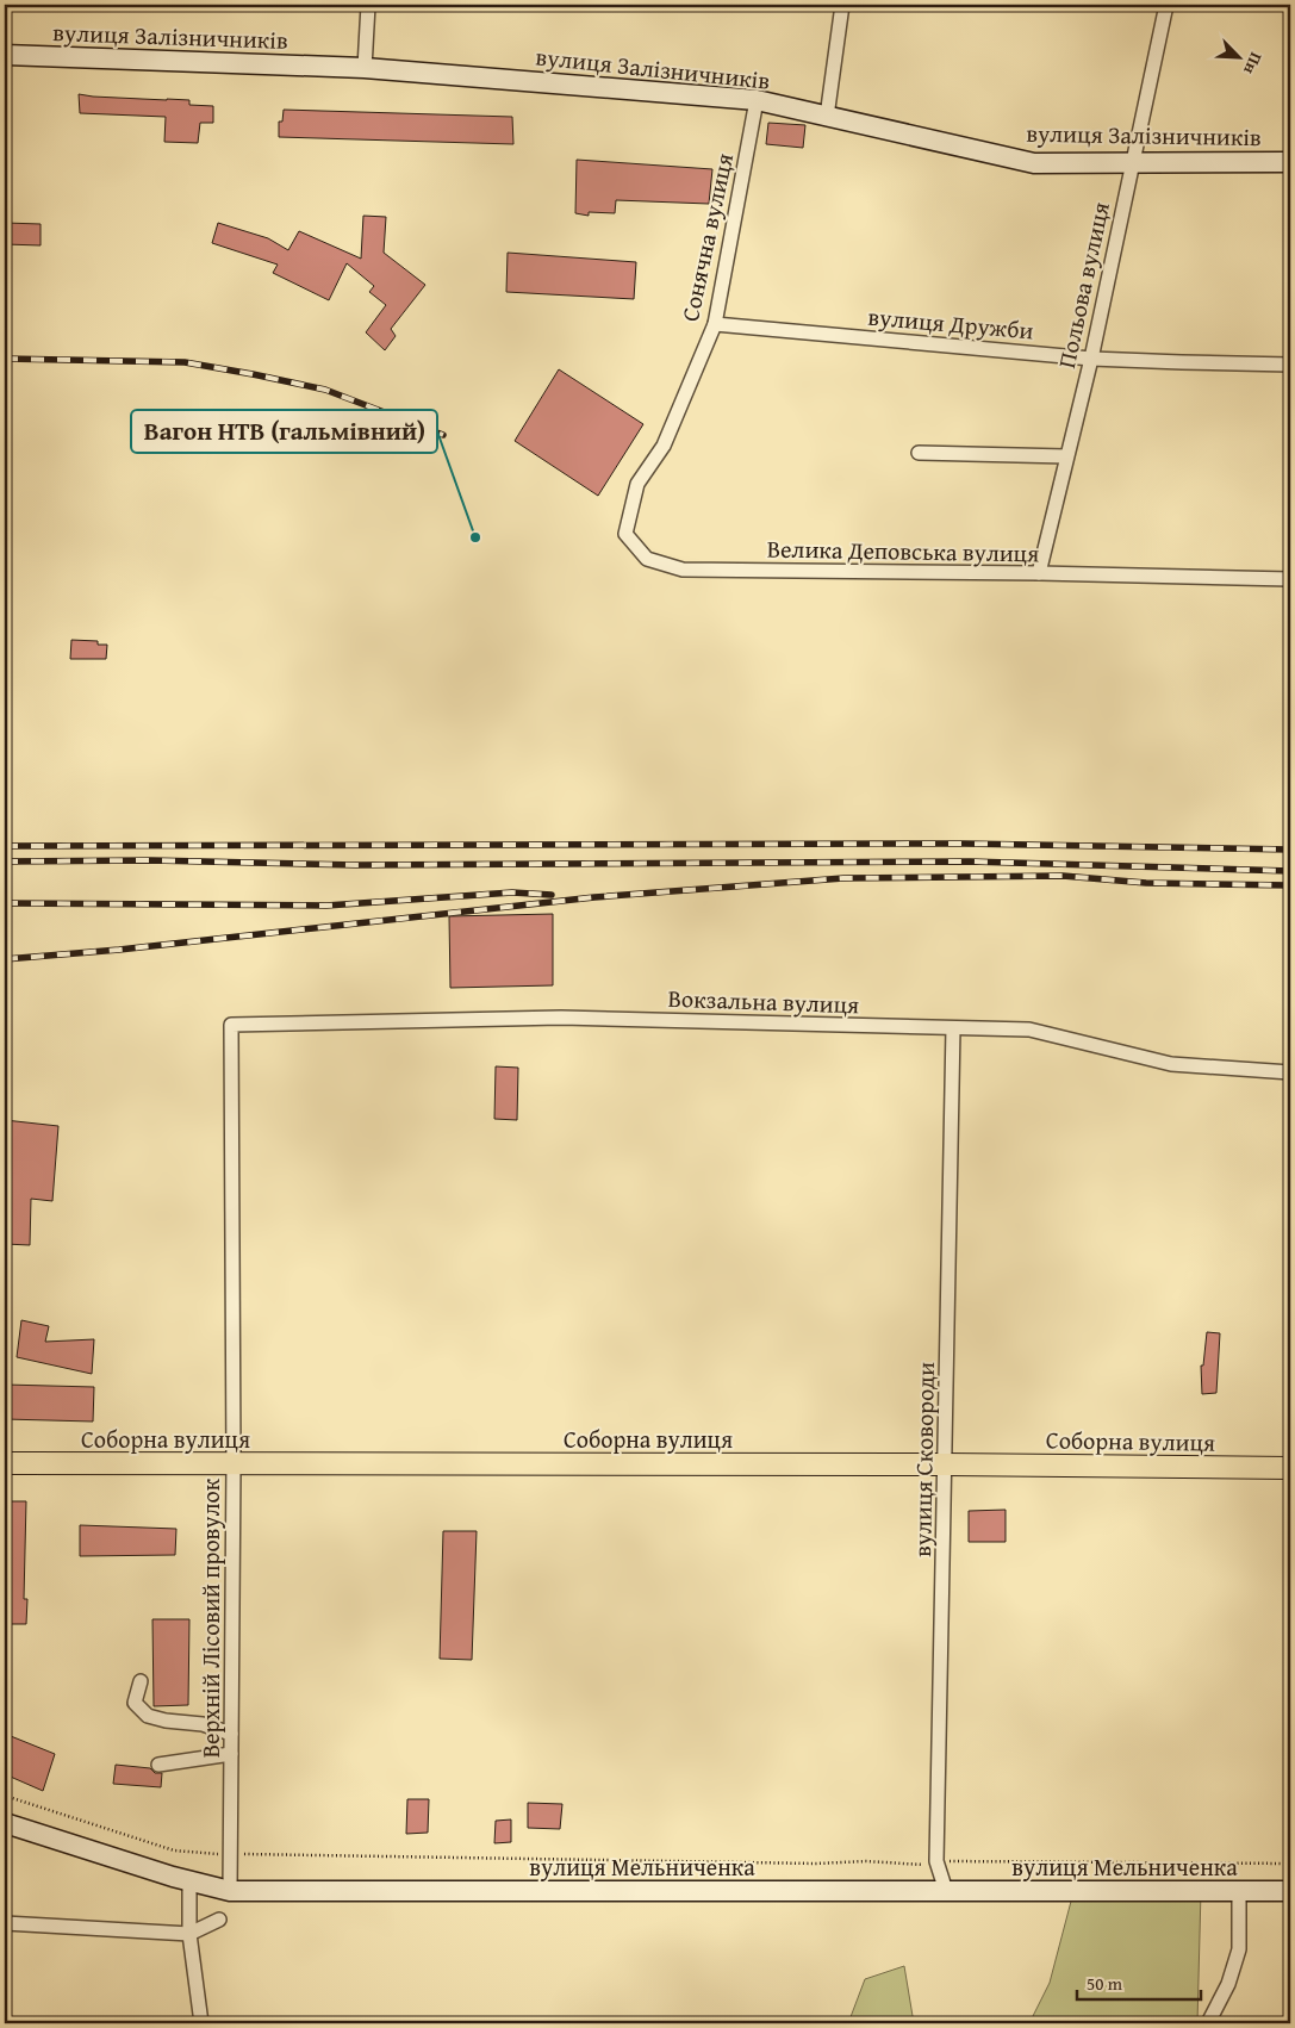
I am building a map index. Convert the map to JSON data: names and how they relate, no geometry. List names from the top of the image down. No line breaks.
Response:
{"streets":{"main road":["Соборна вулиця"],"street":["вулиця Залізничників","Сонячна вулиця","Польова вулиця","вулиця Дружби","Велика Деповська вулиця","Вокзальна вулиця","вулиця Сковороди","Верхній Лісовий провулок","вулиця Мельниченка"]},"crossings":[["вулиця Залізничників","Сонячна вулиця"],["вулиця Залізничників","Польова вулиця"],["Сонячна вулиця","вулиця Дружби"],["Сонячна вулиця","Велика Деповська вулиця"],["Польова вулиця","вулиця Дружби"],["Польова вулиця","Велика Деповська вулиця"],["Вокзальна вулиця","вулиця Сковороди"],["Вокзальна вулиця","Верхній Лісовий провулок"],["Соборна вулиця","вулиця Сковороди"],["Соборна вулиця","Верхній Лісовий провулок"],["вулиця Сковороди","вулиця Мельниченка"],["Верхній Лісовий провулок","вулиця Мельниченка"]],"places":["Вагон НТВ (гальмівний)"],"scale_bar":"50 m","north":"bottom right"}
